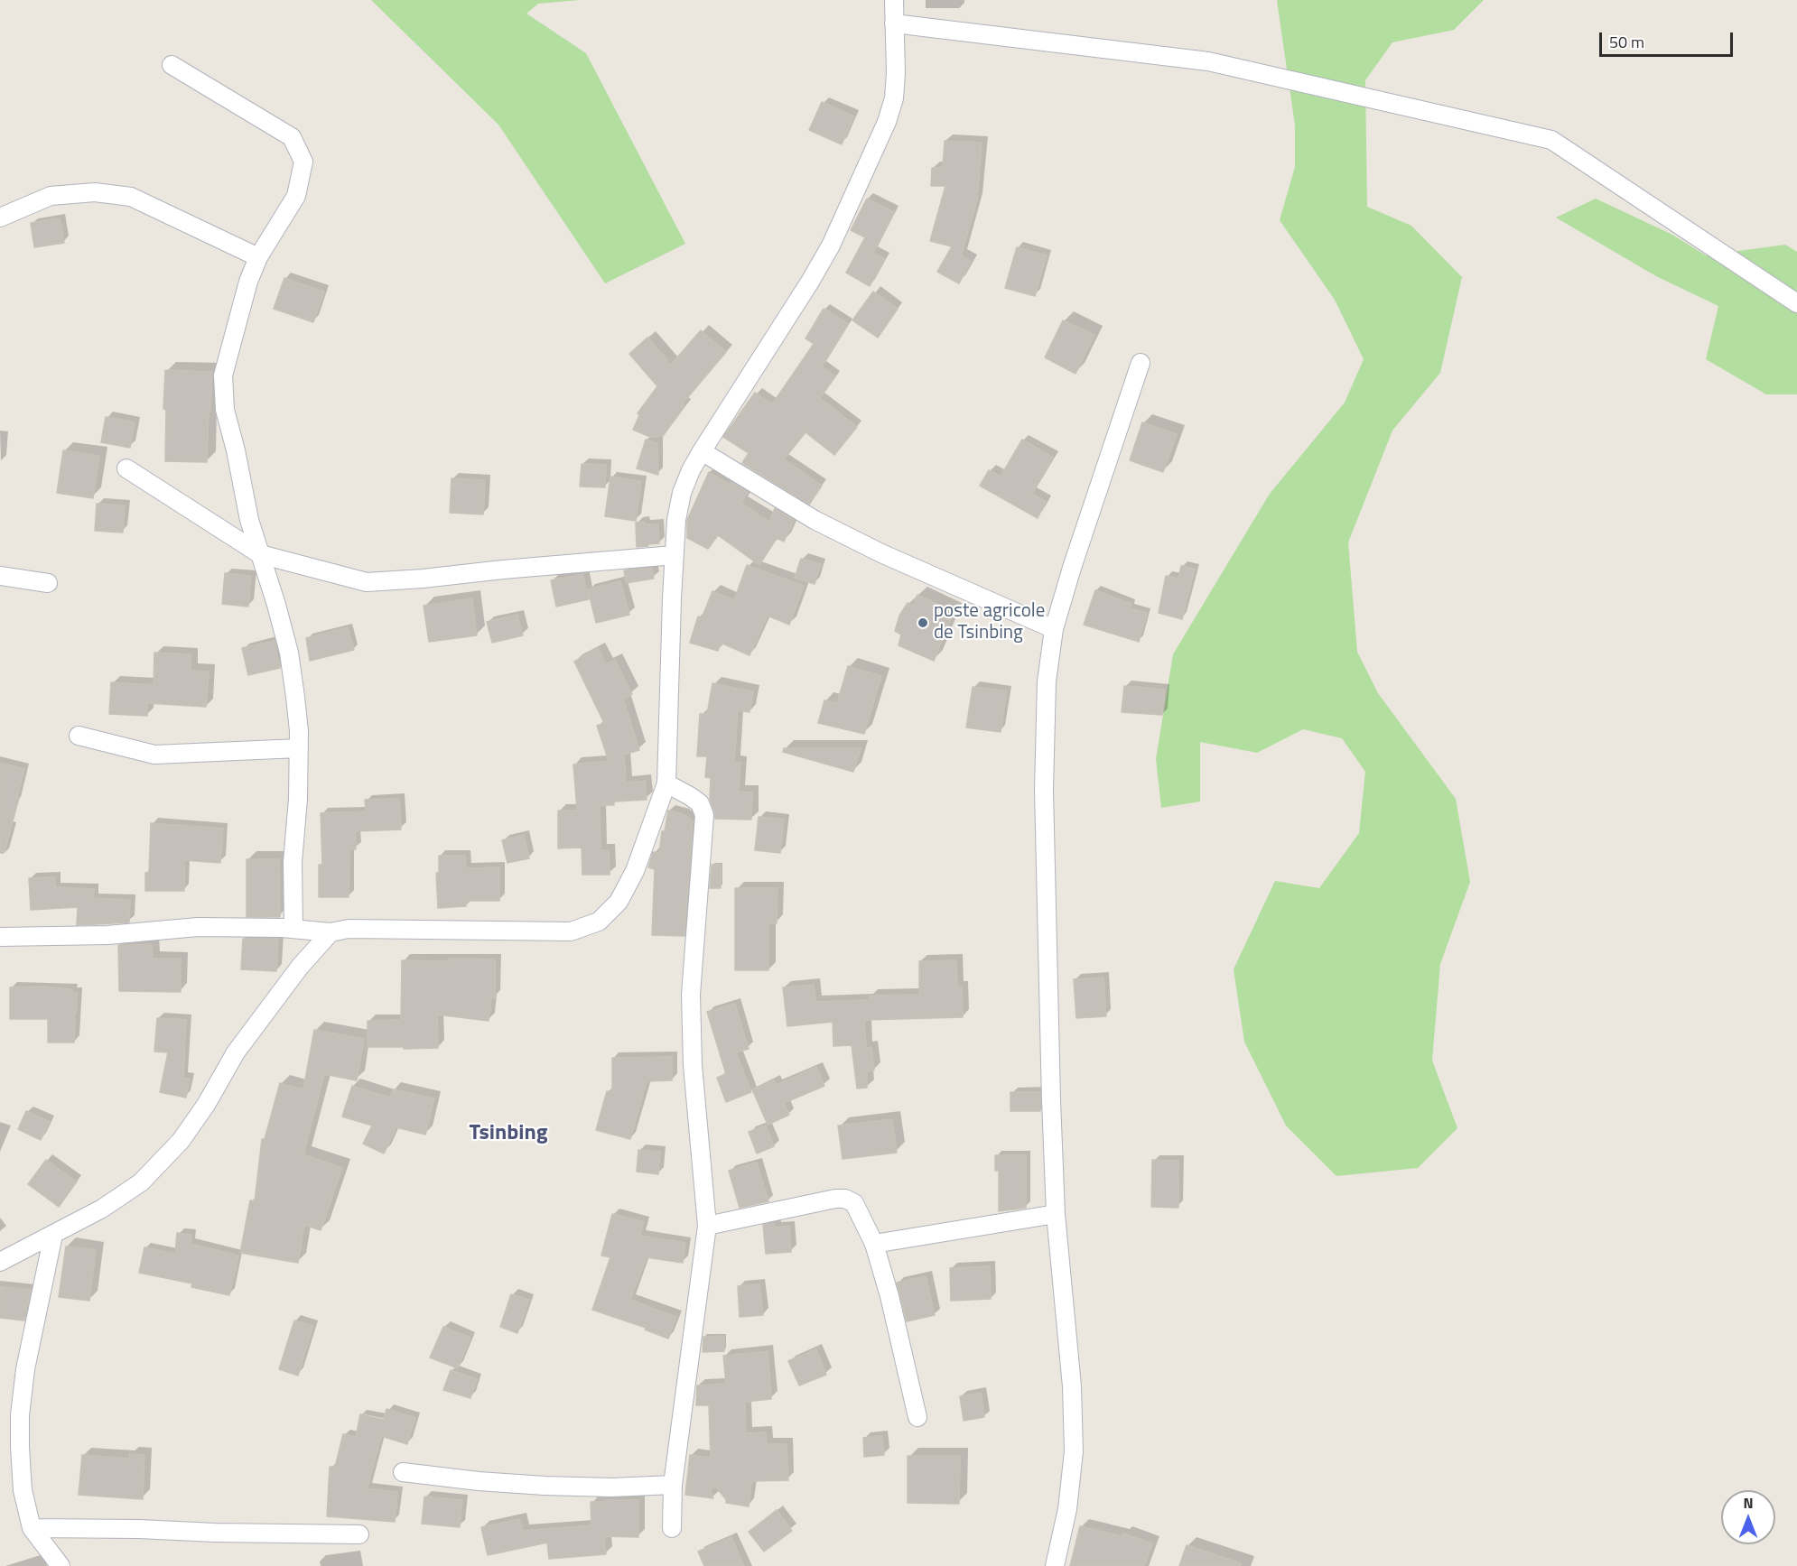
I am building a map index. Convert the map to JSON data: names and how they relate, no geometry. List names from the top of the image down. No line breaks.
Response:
{"districts":["Tsinbing"],"places":["poste agricole de Tsinbing"],"scale_bar":"50 m","north":"top"}
